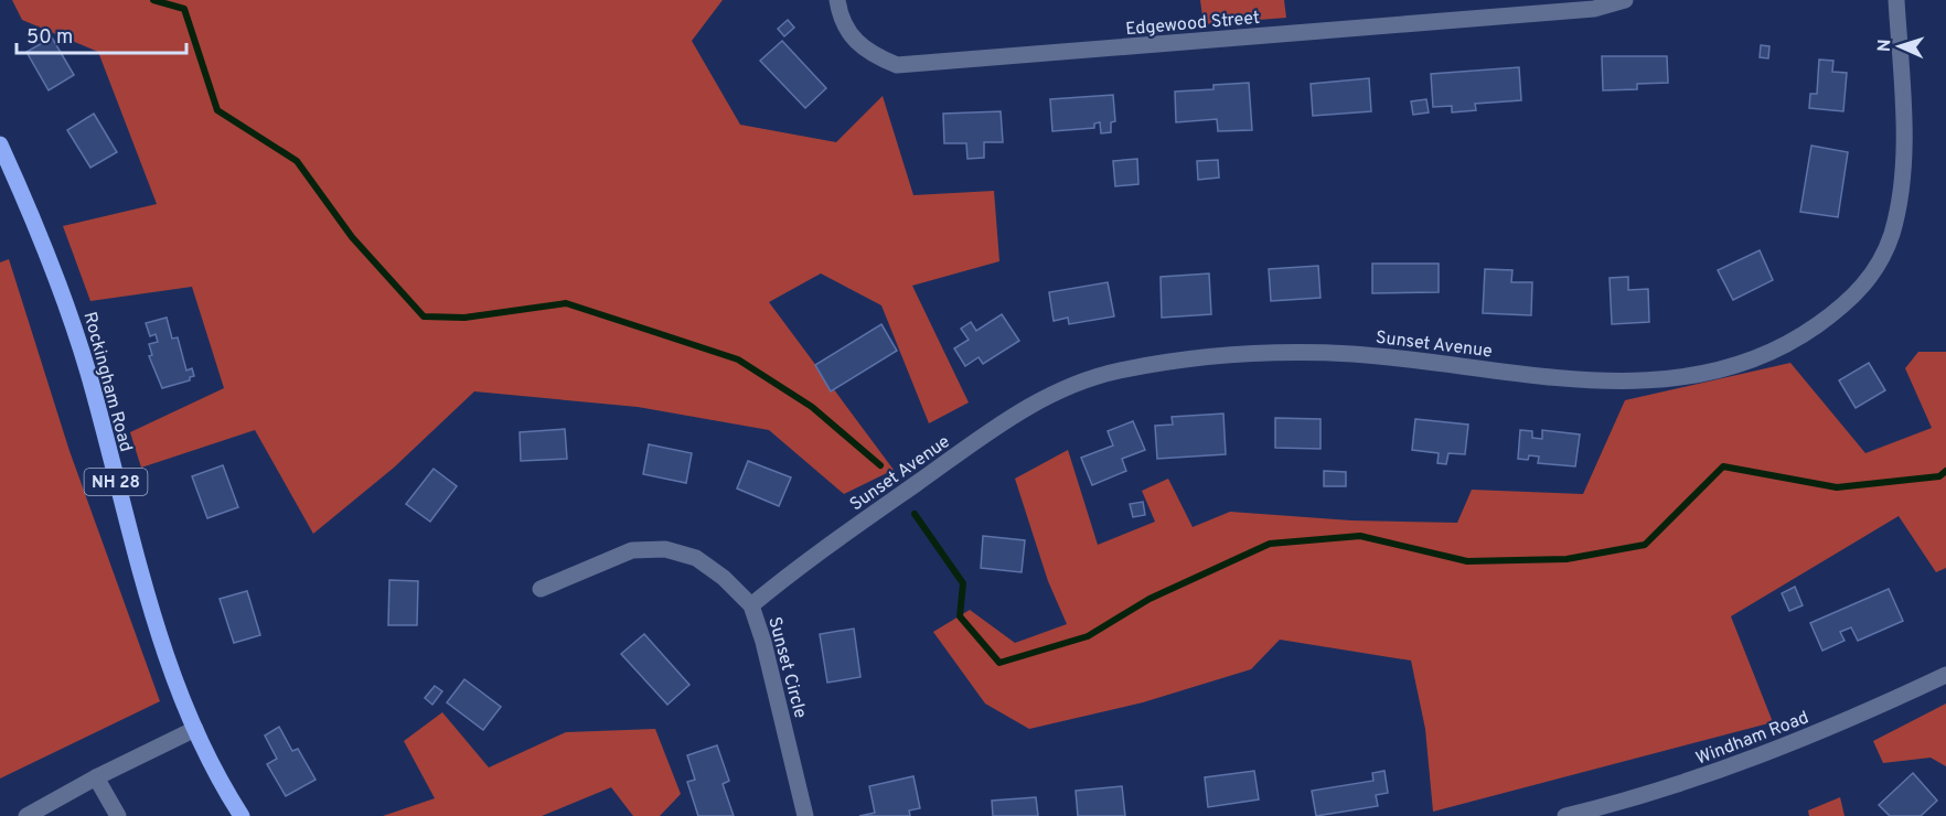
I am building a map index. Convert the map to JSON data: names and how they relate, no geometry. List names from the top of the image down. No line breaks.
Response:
{"streets":{"main road":["Rockingham Road","NH 28"],"street":["Edgewood Street","Sunset Avenue","Sunset Circle","Windham Road"]},"crossings":[["Sunset Avenue","Sunset Circle"]],"scale_bar":"50 m","north":"left"}
